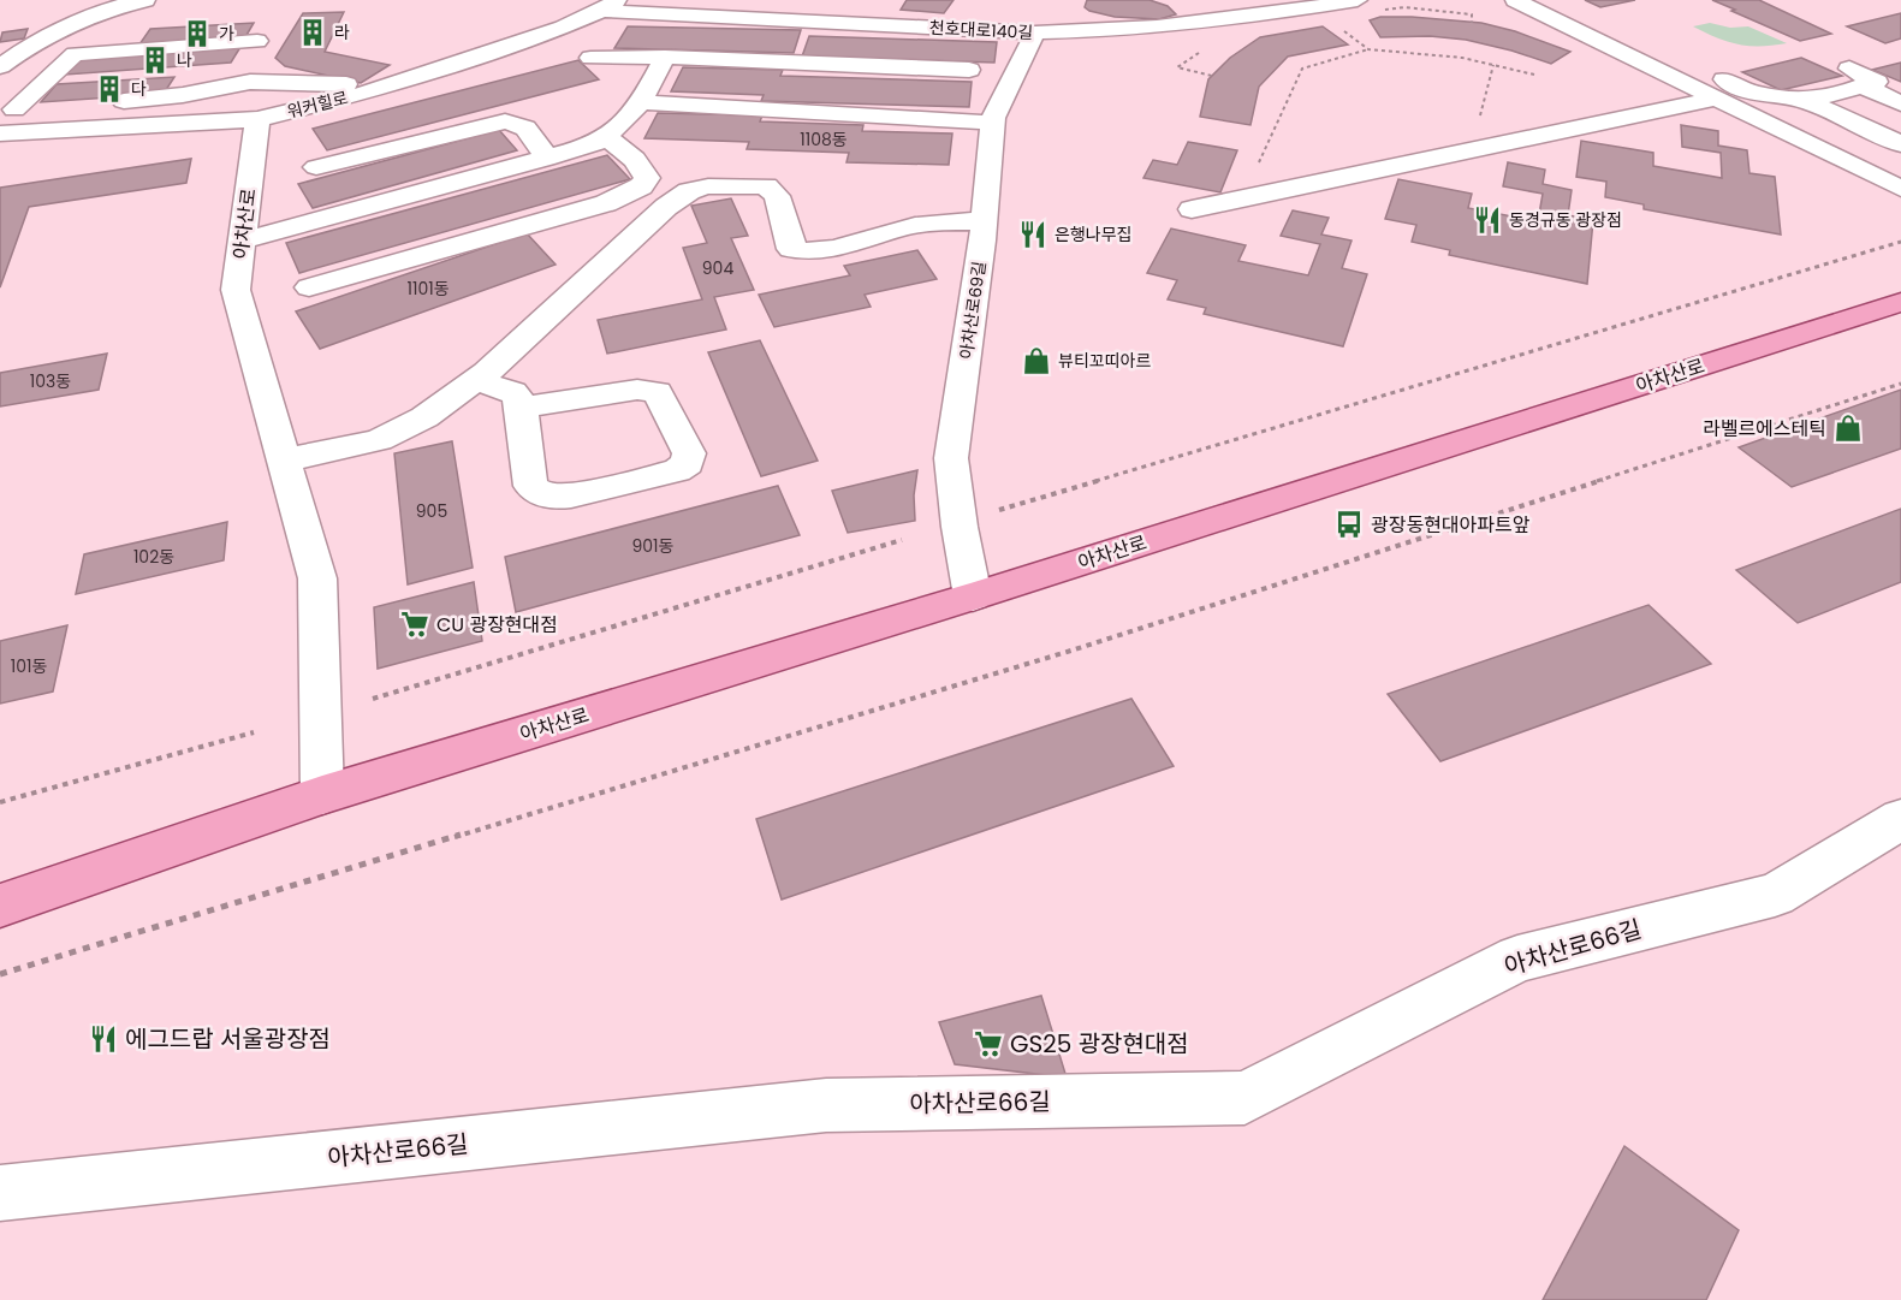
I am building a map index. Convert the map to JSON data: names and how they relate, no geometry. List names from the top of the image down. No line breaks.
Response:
{"streets":{"main road":["아차산로"],"street":["천호대로140길","워커힐로","아차산로69길","아차산로66길"]},"crossings":[["천호대로140길","워커힐로"],["천호대로140길","아차산로69길"],["워커힐로","아차산로"],["아차산로","아차산로69길"]],"places":{"building":["라","가","나","다"],"restaurant":["동경규동 광장점","은행나무집","에그드랍 서울광장점"],"shop":["뷰티꼬띠아르","라벨르에스테틱"],"bus stop":["광장동현대아파트앞"],"supermarket":["CU 광장현대점","GS25 광장현대점"]},"house_numbers":["1108동","904","1101동","103동","905","901동","102동","101동"]}
